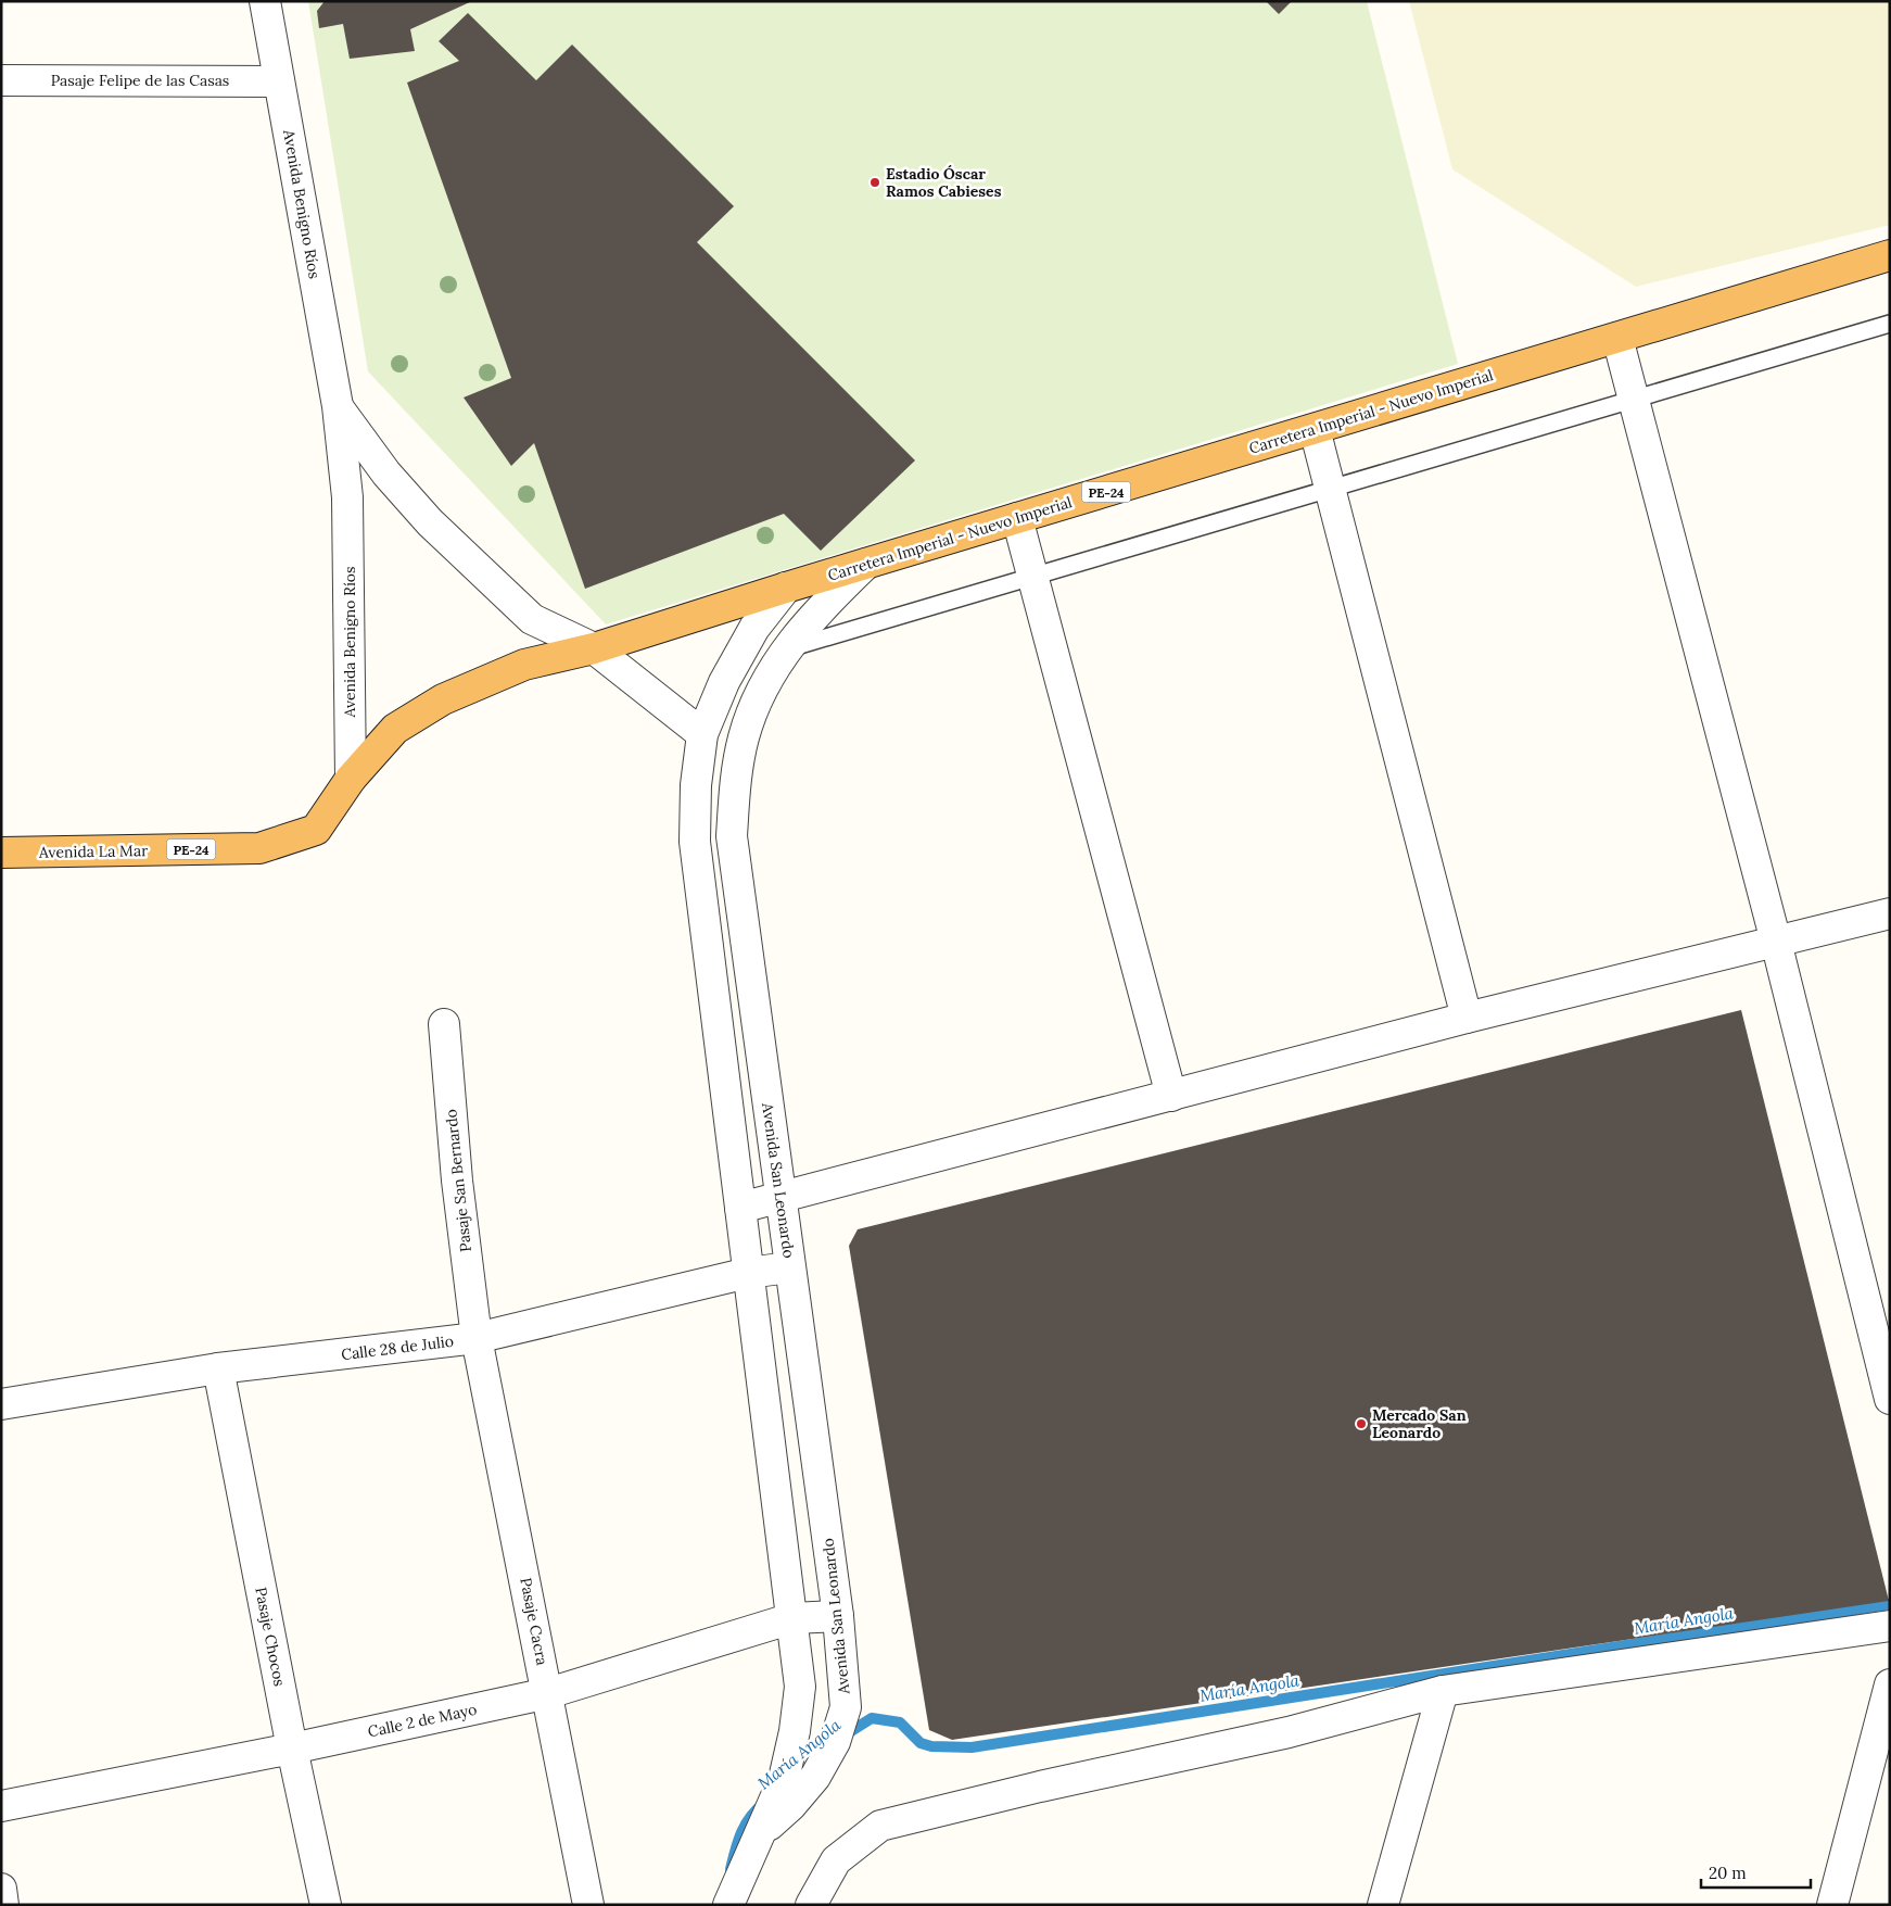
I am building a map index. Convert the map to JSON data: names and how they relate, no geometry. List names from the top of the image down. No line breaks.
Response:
{"streets":{"highway":["Carretera Imperial - Nuevo Imperial","PE-24","Avenida La Mar"],"street":["Pasaje Felipe de las Casas","Avenida Benigno Ríos","Pasaje San Bernardo","Avenida San Leonardo","Calle 28 de Julio","Pasaje Cacra","Pasaje Chocos","Calle 2 de Mayo"]},"crossings":[["Pasaje Felipe de las Casas","Avenida Benigno Ríos"],["Avenida Benigno Ríos","Carretera Imperial - Nuevo Imperial"],["Avenida Benigno Ríos","Avenida La Mar"],["Carretera Imperial - Nuevo Imperial","Avenida La Mar"],["Carretera Imperial - Nuevo Imperial","Avenida San Leonardo"],["Pasaje San Bernardo","Calle 28 de Julio"],["Pasaje San Bernardo","Pasaje Cacra"],["Avenida San Leonardo","Calle 28 de Julio"],["Avenida San Leonardo","Calle 2 de Mayo"],["Calle 28 de Julio","Pasaje Cacra"],["Calle 28 de Julio","Pasaje Chocos"],["Pasaje Cacra","Calle 2 de Mayo"],["Pasaje Chocos","Calle 2 de Mayo"]],"water":["María Angola"],"places":["Estadio Óscar Ramos Cabieses","Mercado San Leonardo"],"scale_bar":"20 m"}
